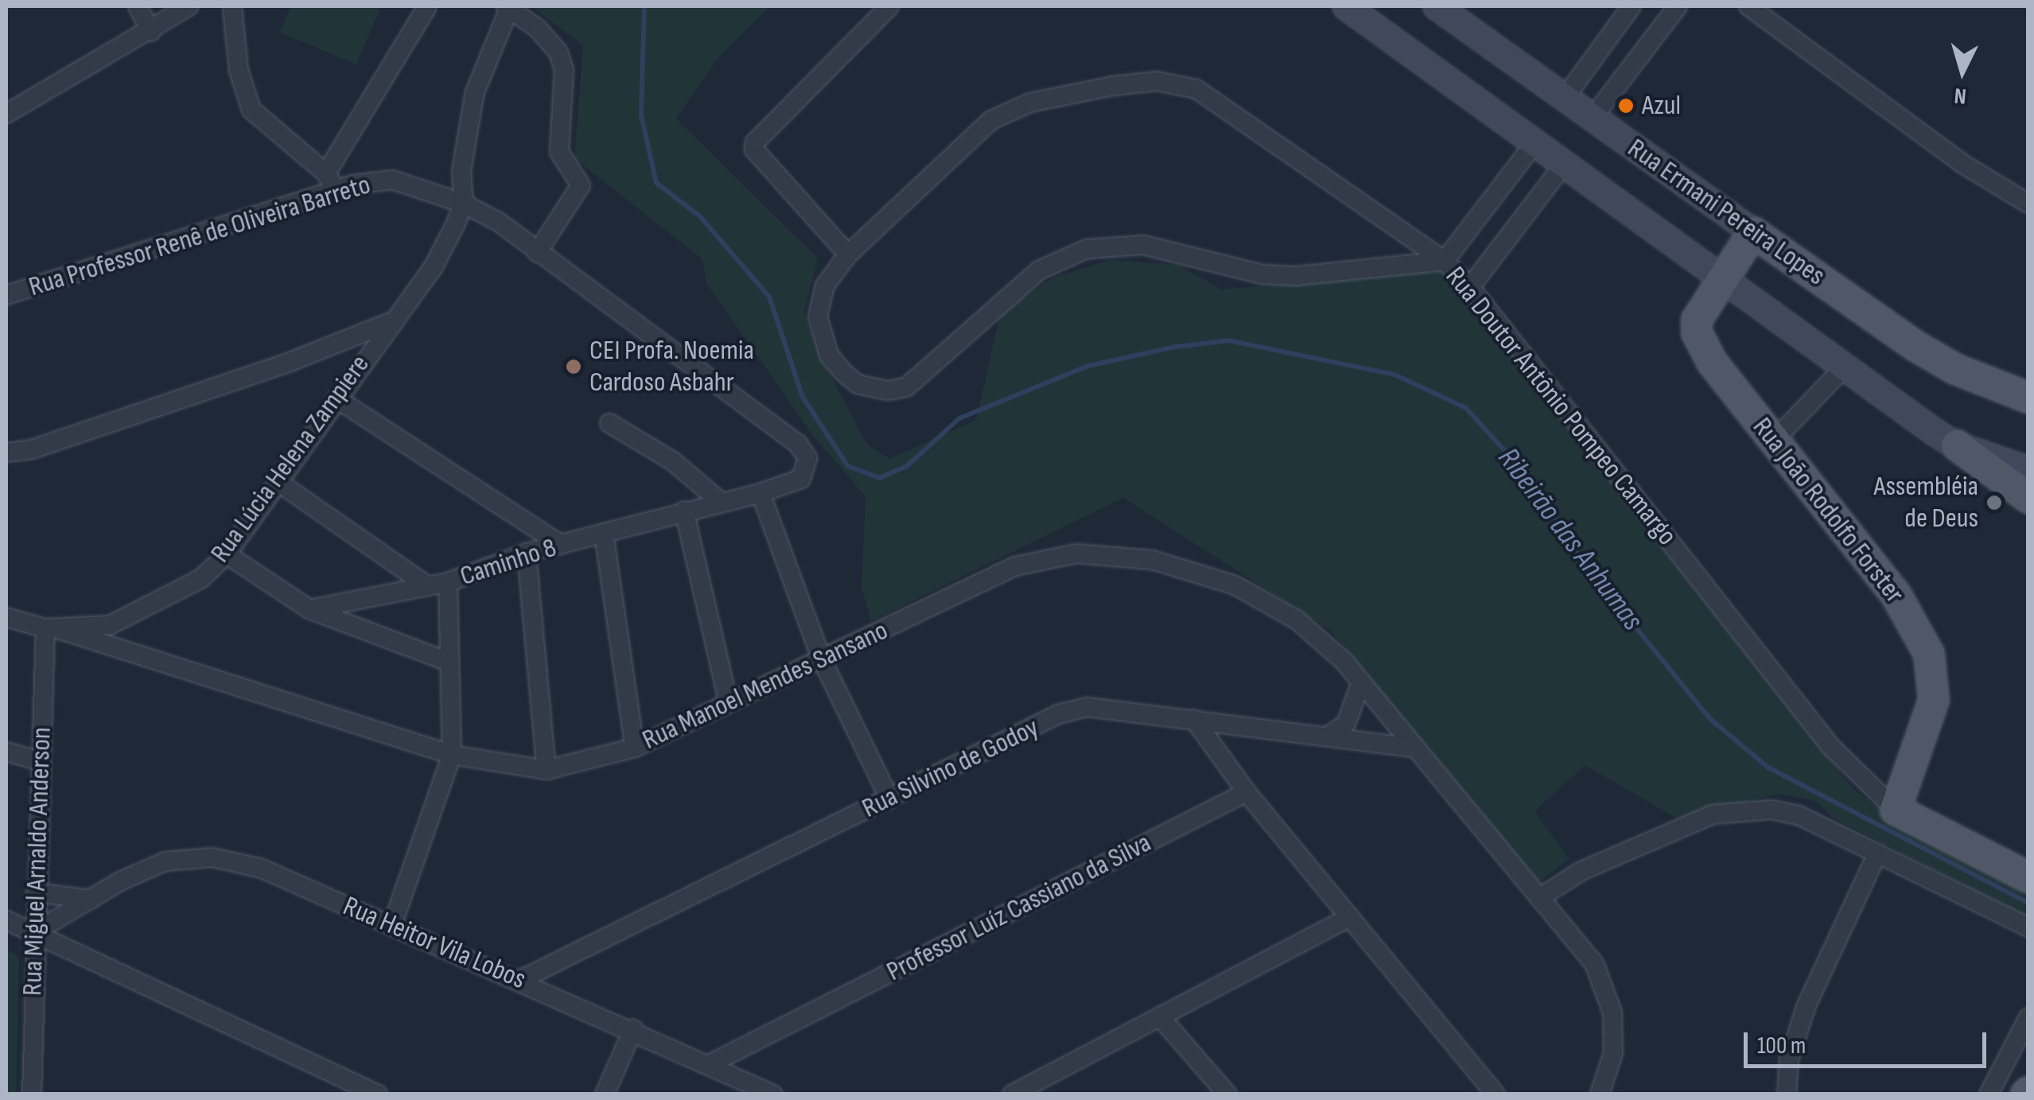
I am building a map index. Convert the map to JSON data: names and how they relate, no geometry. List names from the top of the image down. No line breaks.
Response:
{"streets":{"main road":["Rua Ermani Pereira Lopes","Rua Doutor Antônio Pompeo Camargo","Rua João Rodolfo Forster"],"street":["Rua Professor Renê de Oliveira Barreto","Rua Lúcia Helena Zampiere","Caminho 8","Rua Manoel Mendes Sansano","Rua Silvino de Godoy","Rua Miguel Arnaldo Anderson","Professor Luíz Cassiano da Silva","Rua Heitor Vila Lobos"]},"crossings":[["Rua Ermani Pereira Lopes","Rua João Rodolfo Forster"],["Rua Professor Renê de Oliveira Barreto","Rua Lúcia Helena Zampiere"],["Rua Professor Renê de Oliveira Barreto","Caminho 8"],["Rua Doutor Antônio Pompeo Camargo","Rua João Rodolfo Forster"],["Rua Lúcia Helena Zampiere","Rua Manoel Mendes Sansano"],["Rua Lúcia Helena Zampiere","Rua Miguel Arnaldo Anderson"],["Rua Manoel Mendes Sansano","Rua Silvino de Godoy"],["Rua Manoel Mendes Sansano","Rua Miguel Arnaldo Anderson"],["Rua Silvino de Godoy","Rua Heitor Vila Lobos"],["Rua Miguel Arnaldo Anderson","Rua Heitor Vila Lobos"],["Professor Luíz Cassiano da Silva","Rua Heitor Vila Lobos"]],"water":["Ribeirão das Anhumas"],"places":["Azul","CEI Profa. Noemia Cardoso Asbahr","Assembléia de Deus"],"scale_bar":"100 m","north":"bottom"}
